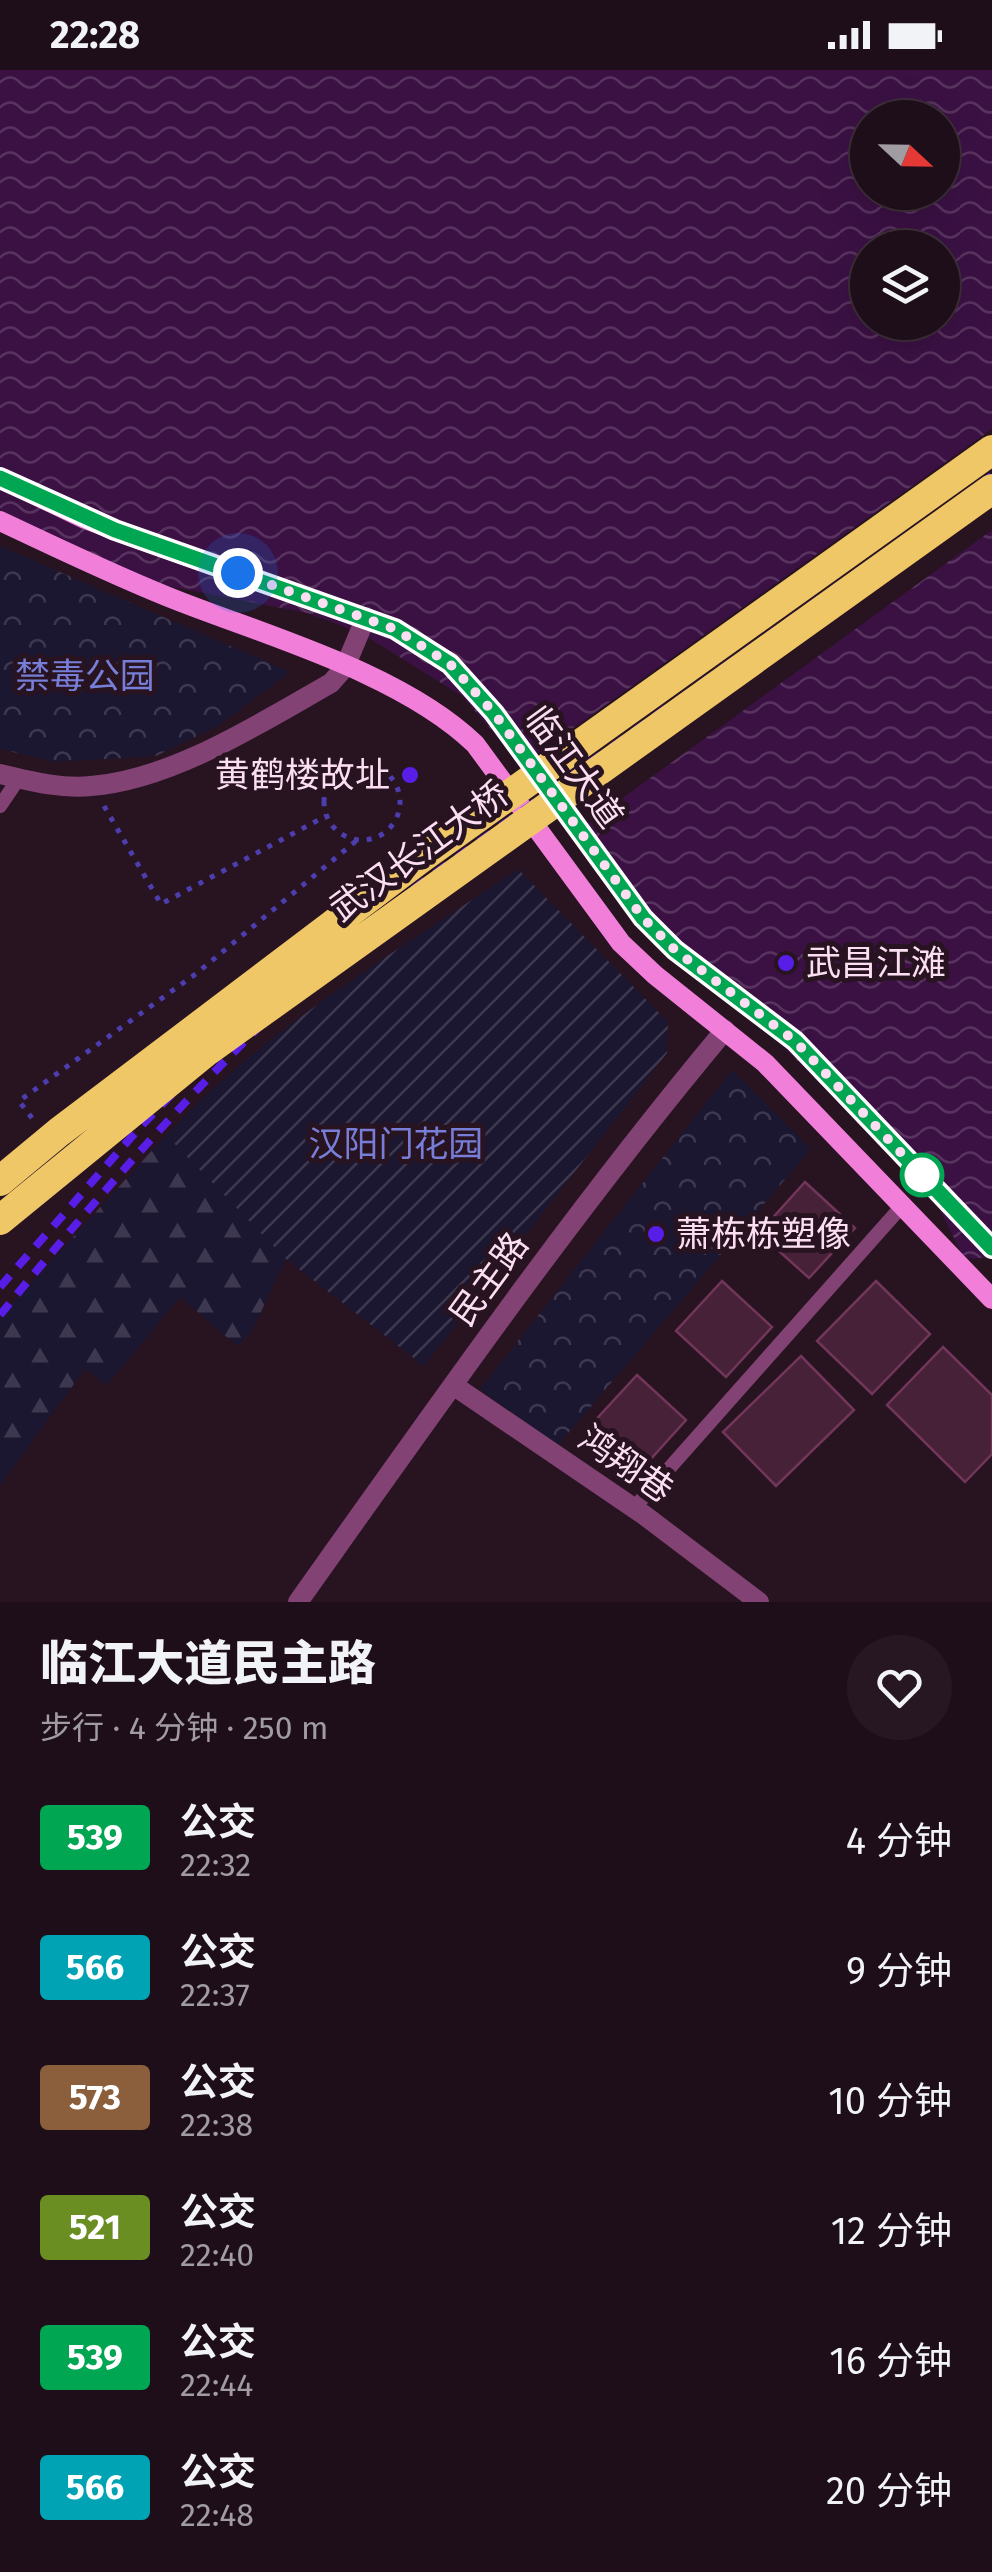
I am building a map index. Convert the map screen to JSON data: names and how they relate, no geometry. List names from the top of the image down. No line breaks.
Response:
{"streets":{"highway":["武汉长江大桥"],"main road":["临江大道","民主路"],"street":["鸿翔巷"]},"crossings":[["临江大道","民主路"],["民主路","鸿翔巷"]],"parks":["禁毒公园","汉阳门花园"],"places":["黄鹤楼故址","武昌江滩","萧栋栋塑像"],"lines":["bus line 539"],"north":"right","page":{"status":"22:28","heading":["临江大道民主路","步行 · 4 分钟 · 250 m"],"list":[{"mark":"539","name":"公交","note":"22:32","value":"4 分钟"},{"mark":"566","name":"公交","note":"22:37","value":"9 分钟"},{"mark":"573","name":"公交","note":"22:38","value":"10 分钟"},{"mark":"521","name":"公交","note":"22:40","value":"12 分钟"},{"mark":"539","name":"公交","note":"22:44","value":"16 分钟"},{"mark":"566","name":"公交","note":"22:48","value":"20 分钟"}]}}
